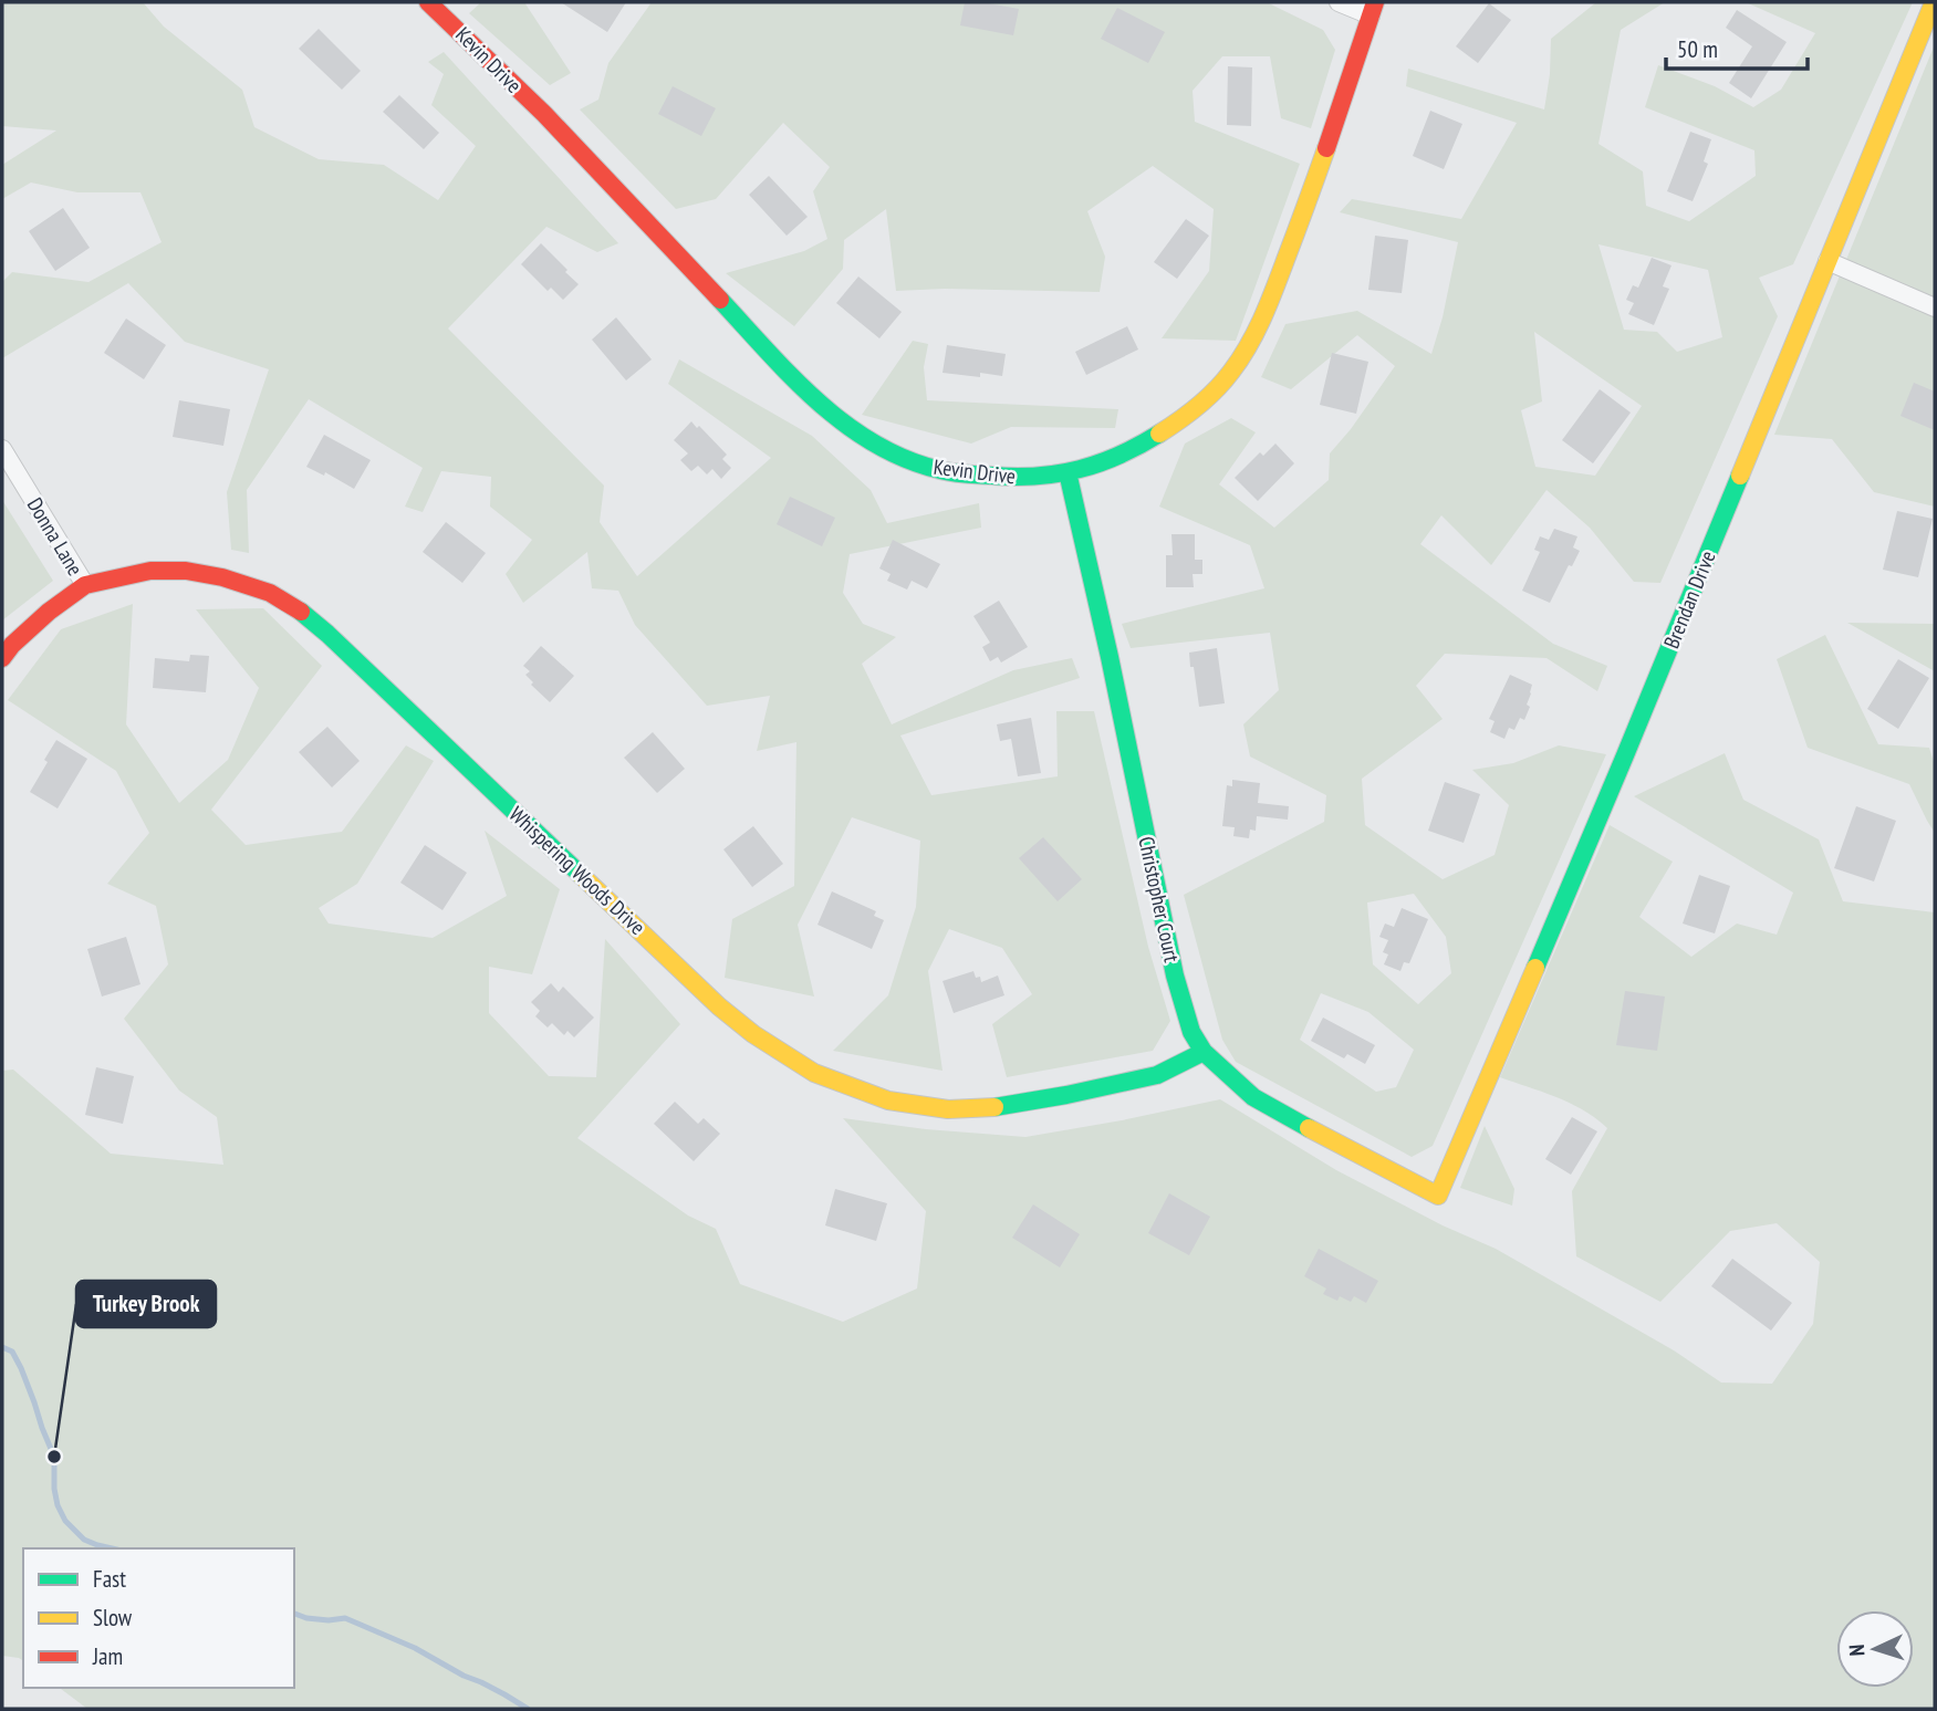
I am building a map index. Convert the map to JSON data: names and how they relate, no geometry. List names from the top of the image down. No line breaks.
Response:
{"streets":{"street":["Kevin Drive","Donna Lane","Brendan Drive","Whispering Woods Drive","Christopher Court"]},"crossings":[["Kevin Drive","Christopher Court"],["Donna Lane","Whispering Woods Drive"],["Brendan Drive","Christopher Court"],["Whispering Woods Drive","Christopher Court"]],"places":["Turkey Brook"],"legend":["Fast","Slow","Jam"],"scale_bar":"50 m","north":"left"}
